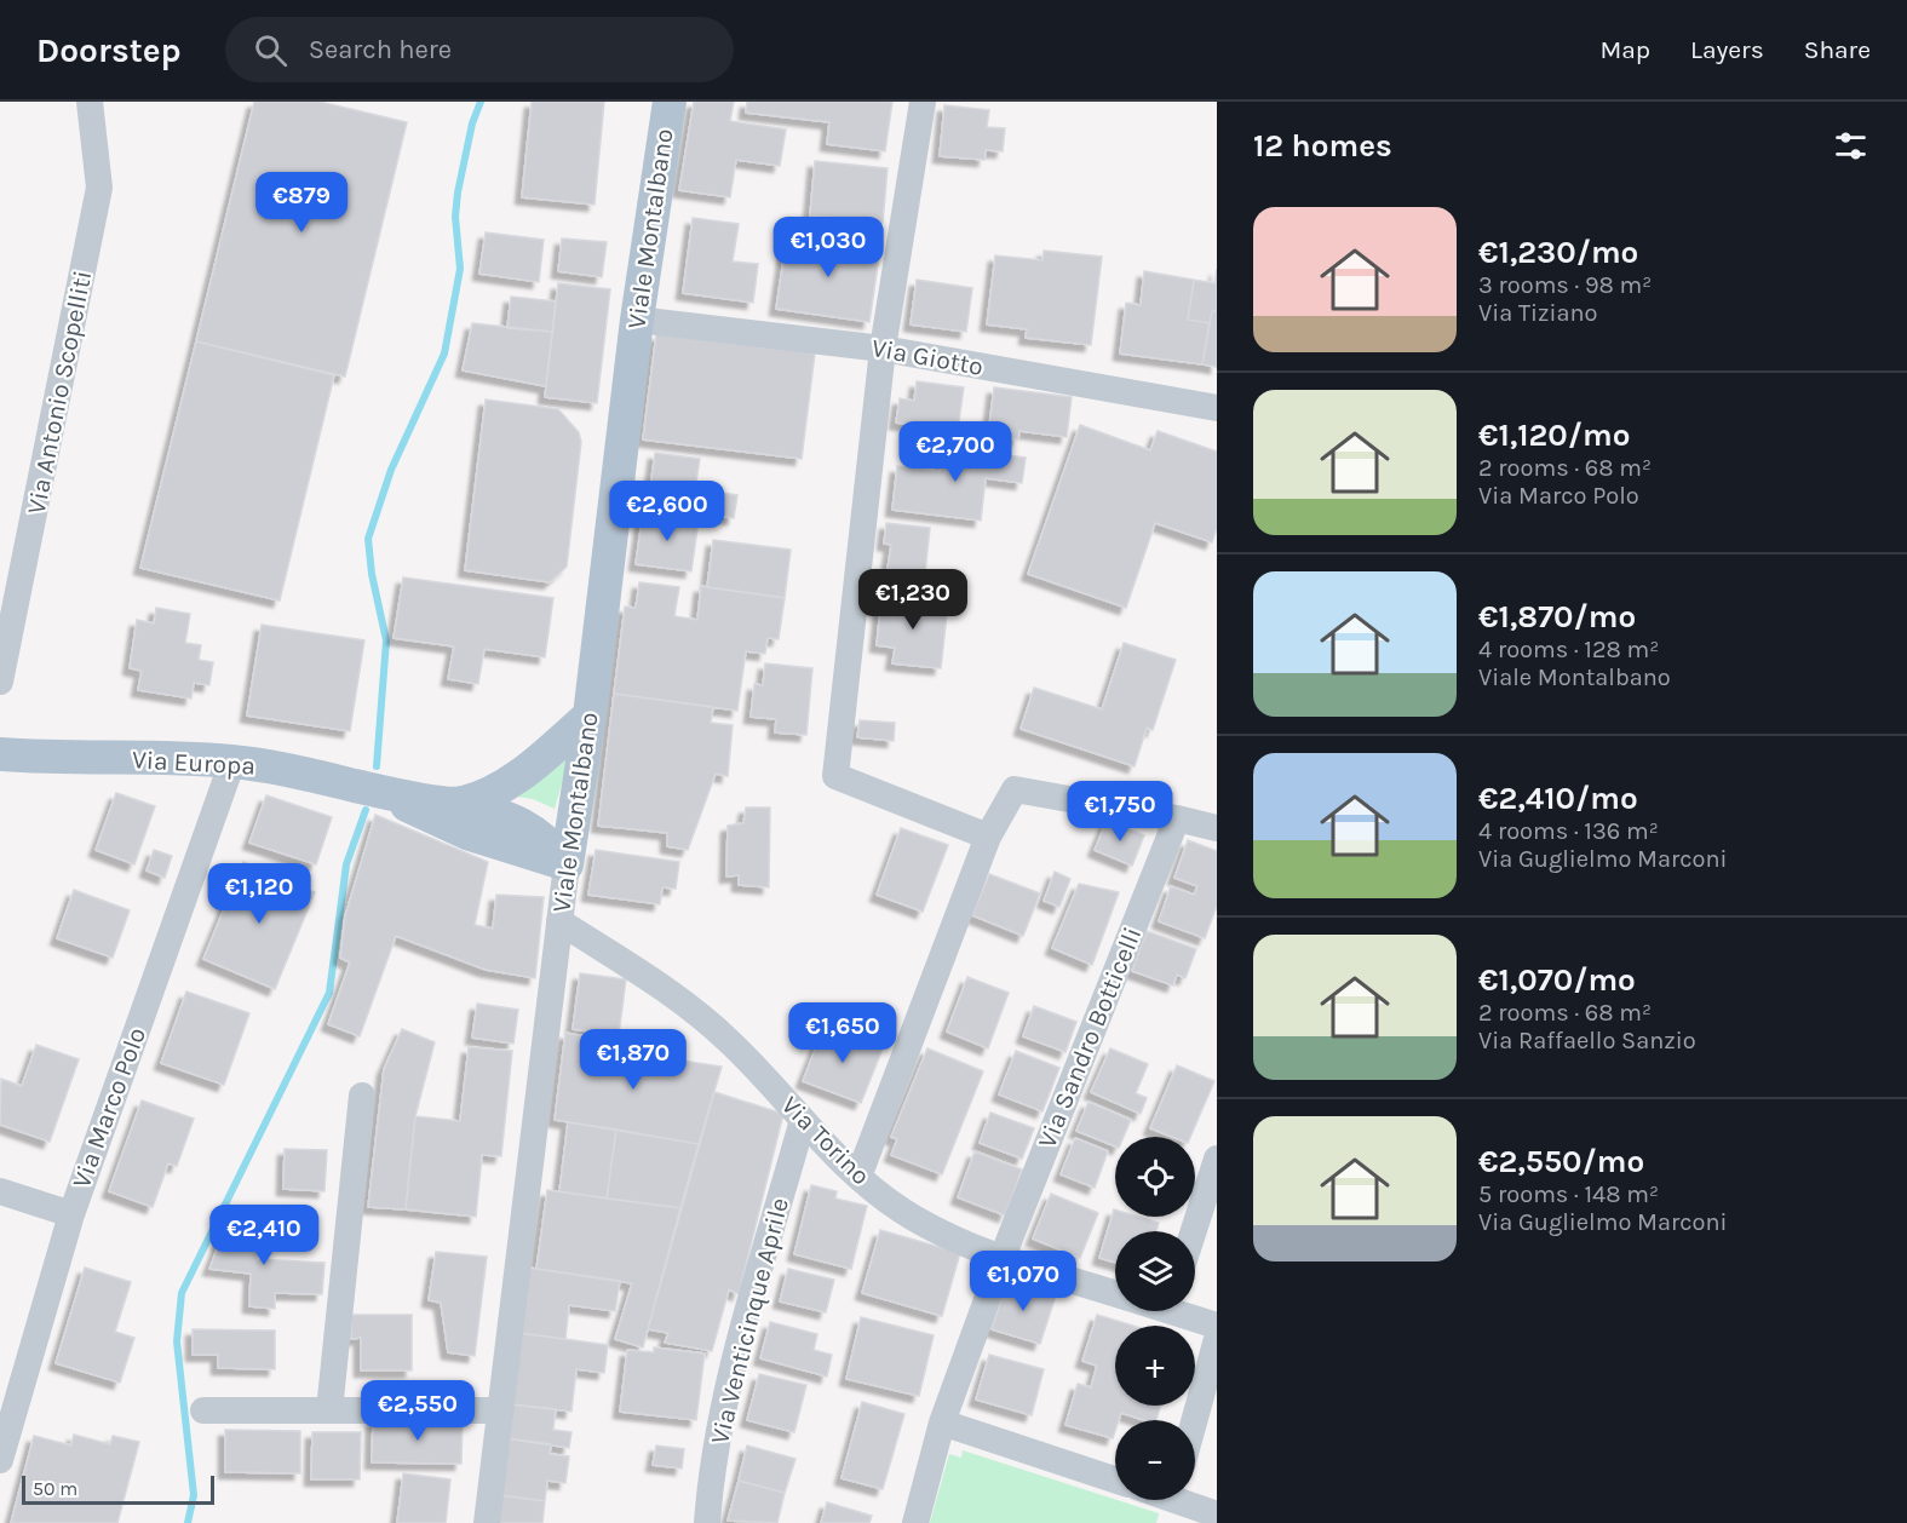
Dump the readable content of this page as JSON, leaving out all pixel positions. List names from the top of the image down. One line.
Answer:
{"streets":{"main road":["Viale Montalbano","Via Europa"],"street":["Via Giotto","Via Antonio Scopelliti","Via Sandro Botticelli","Via Marco Polo","Via Torino","Via Venticinque Aprile"]},"crossings":[["Viale Montalbano","Via Giotto"],["Viale Montalbano","Via Torino"],["Via Europa","Via Marco Polo"],["Via Sandro Botticelli","Via Torino"],["Via Torino","Via Venticinque Aprile"]],"scale_bar":"50 m","page":{"header":"Doorstep","search":"Search here","nav":["Map","Layers","Share"],"heading":"12 homes","price":["€879","€1,030","€2,700","€2,600","€1,230","€1,750","€1,120","€1,650","€1,870","€2,410","€1,070","€2,550"],"list":[{"name":"€1,230/mo","note":"3 rooms · 98 m² · Via Tiziano"},{"name":"€1,120/mo","note":"2 rooms · 68 m² · Via Marco Polo"},{"name":"€1,870/mo","note":"4 rooms · 128 m² · Viale Montalbano"},{"name":"€2,410/mo","note":"4 rooms · 136 m² · Via Guglielmo Marconi"},{"name":"€1,070/mo","note":"2 rooms · 68 m² · Via Raffaello Sanzio"},{"name":"€2,550/mo","note":"5 rooms · 148 m² · Via Guglielmo Marconi"}],"map_buttons":["+","−"],"scale":"50 m"}}
